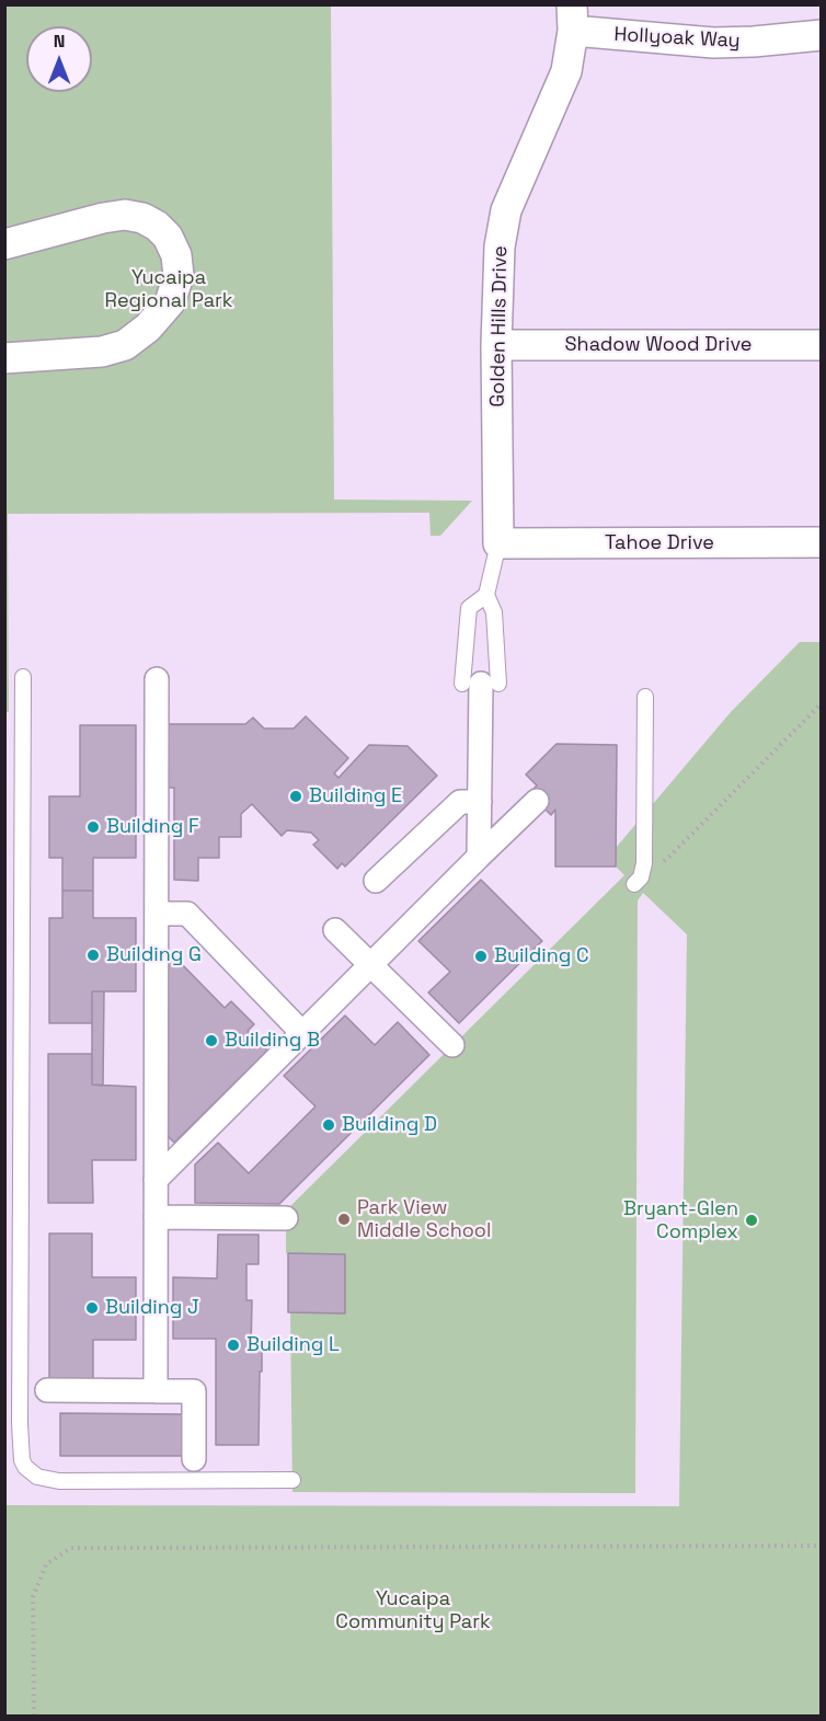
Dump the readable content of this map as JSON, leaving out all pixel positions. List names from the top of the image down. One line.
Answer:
{"streets":{"street":["Hollyoak Way","Golden Hills Drive","Shadow Wood Drive","Tahoe Drive"]},"crossings":[["Hollyoak Way","Golden Hills Drive"],["Golden Hills Drive","Shadow Wood Drive"],["Golden Hills Drive","Tahoe Drive"]],"parks":["Yucaipa Regional Park","Yucaipa Community Park"],"places":["Building E","Building F","Building G","Building C","Building B","Building D","Park View Middle School","Bryant-Glen Complex","Building J","Building L"],"north":"top"}
